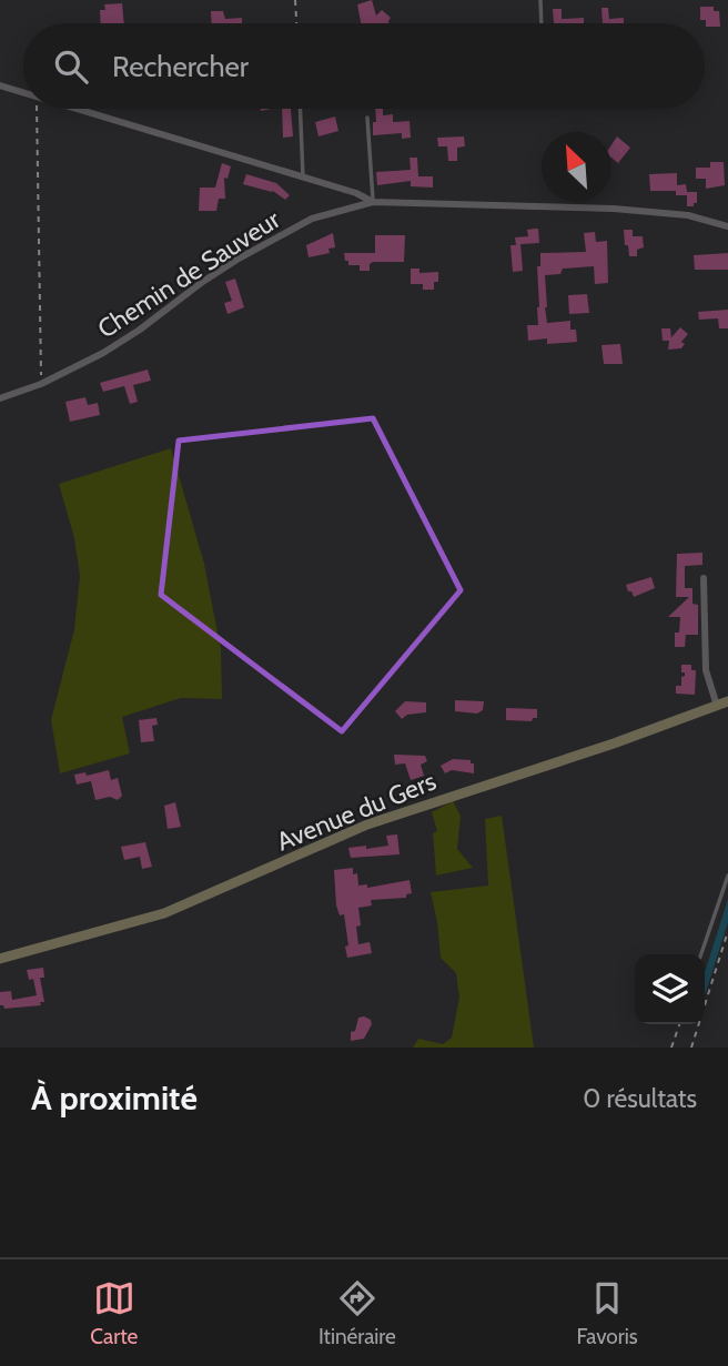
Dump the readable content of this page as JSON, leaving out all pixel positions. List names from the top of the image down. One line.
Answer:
{"streets":{"main road":["Avenue du Gers"],"street":["Chemin de Sauveur"]},"north":"top left","page":{"search":"Rechercher","heading":["À proximité","0 résultats"],"nav":["Carte","Itinéraire","Favoris"]}}
